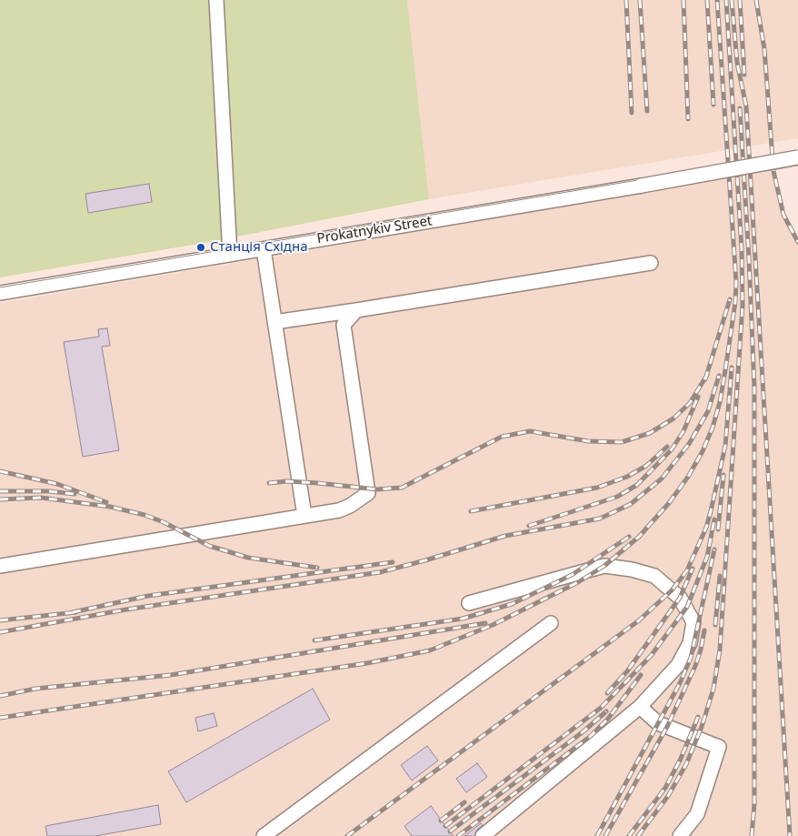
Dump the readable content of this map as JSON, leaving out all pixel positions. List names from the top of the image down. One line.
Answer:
{"streets":{"street":["Prokatnykiv Street"]},"places":["Станція Східна"]}
